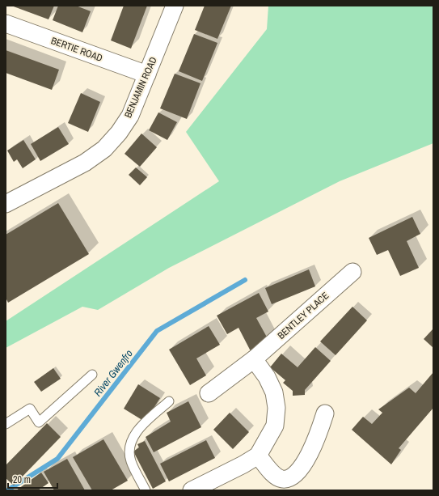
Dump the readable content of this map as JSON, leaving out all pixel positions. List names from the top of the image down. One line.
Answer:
{"streets":{"street":["BERTIE ROAD","BENJAMIN ROAD","BENTLEY PLACE"]},"crossings":[["BERTIE ROAD","BENJAMIN ROAD"]],"water":["River Gwenfro"],"scale_bar":"20 m"}
